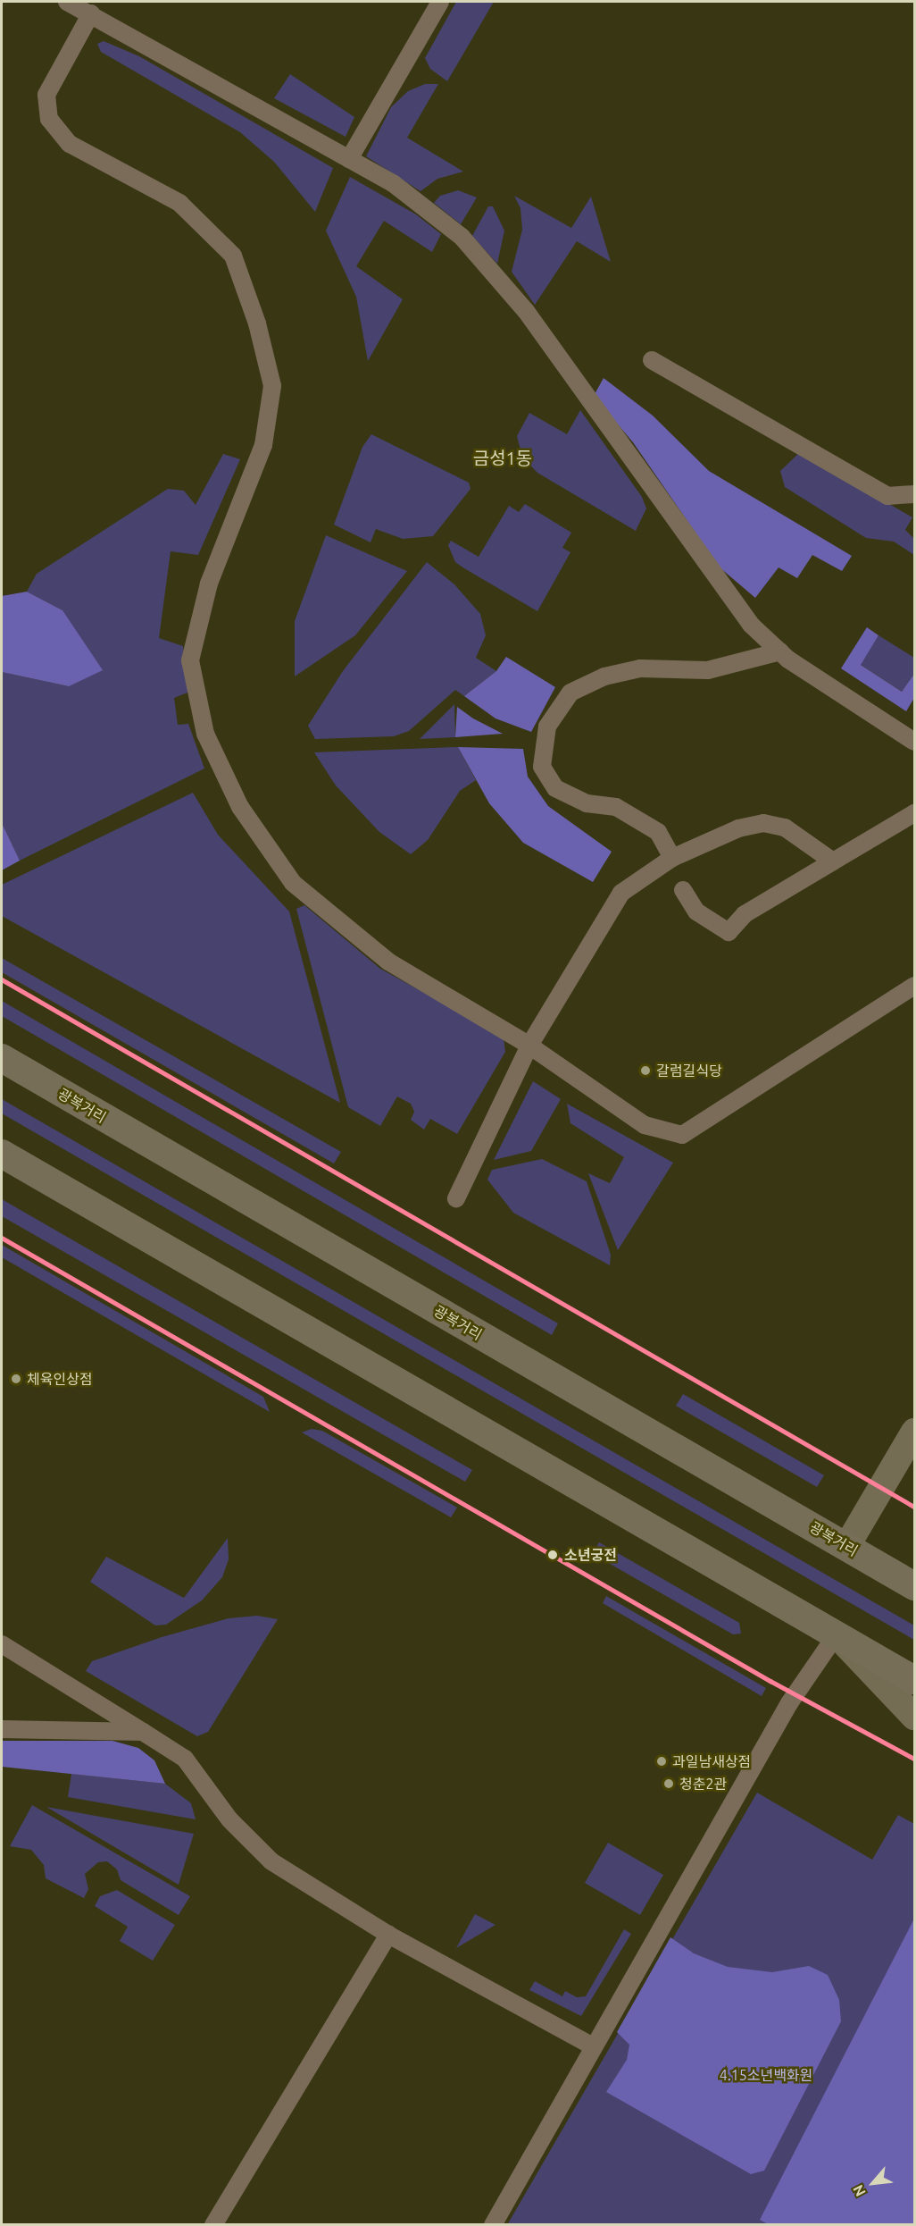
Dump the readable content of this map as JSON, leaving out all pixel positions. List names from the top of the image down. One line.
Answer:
{"streets":{"highway":["광복거리"]},"districts":["금성1동"],"parks":["4.15소년백화원"],"places":["갈럼길식당","체육인상점","소년궁전","과일남새상점","청춘2관"],"north":"bottom left"}
